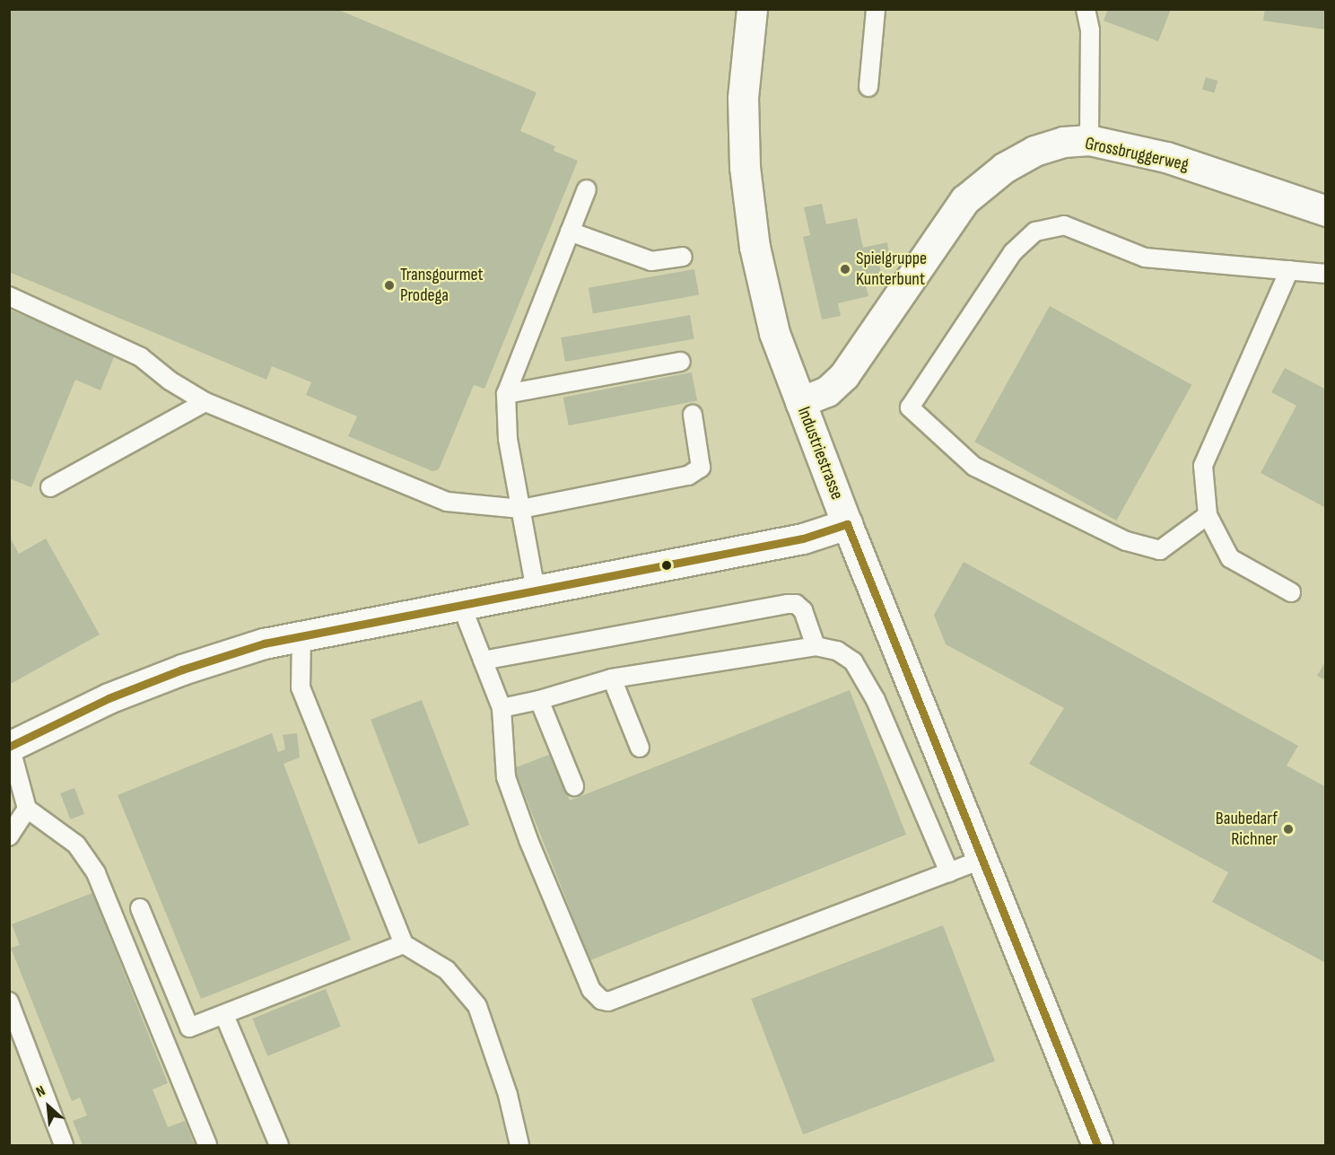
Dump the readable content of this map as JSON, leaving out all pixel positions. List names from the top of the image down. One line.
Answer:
{"streets":{"street":["Grossbruggerweg","Industriestrasse"]},"crossings":[["Grossbruggerweg","Industriestrasse"]],"places":["Spielgruppe Kunterbunt","Transgourmet Prodega","Baubedarf Richner"],"north":"top left"}
